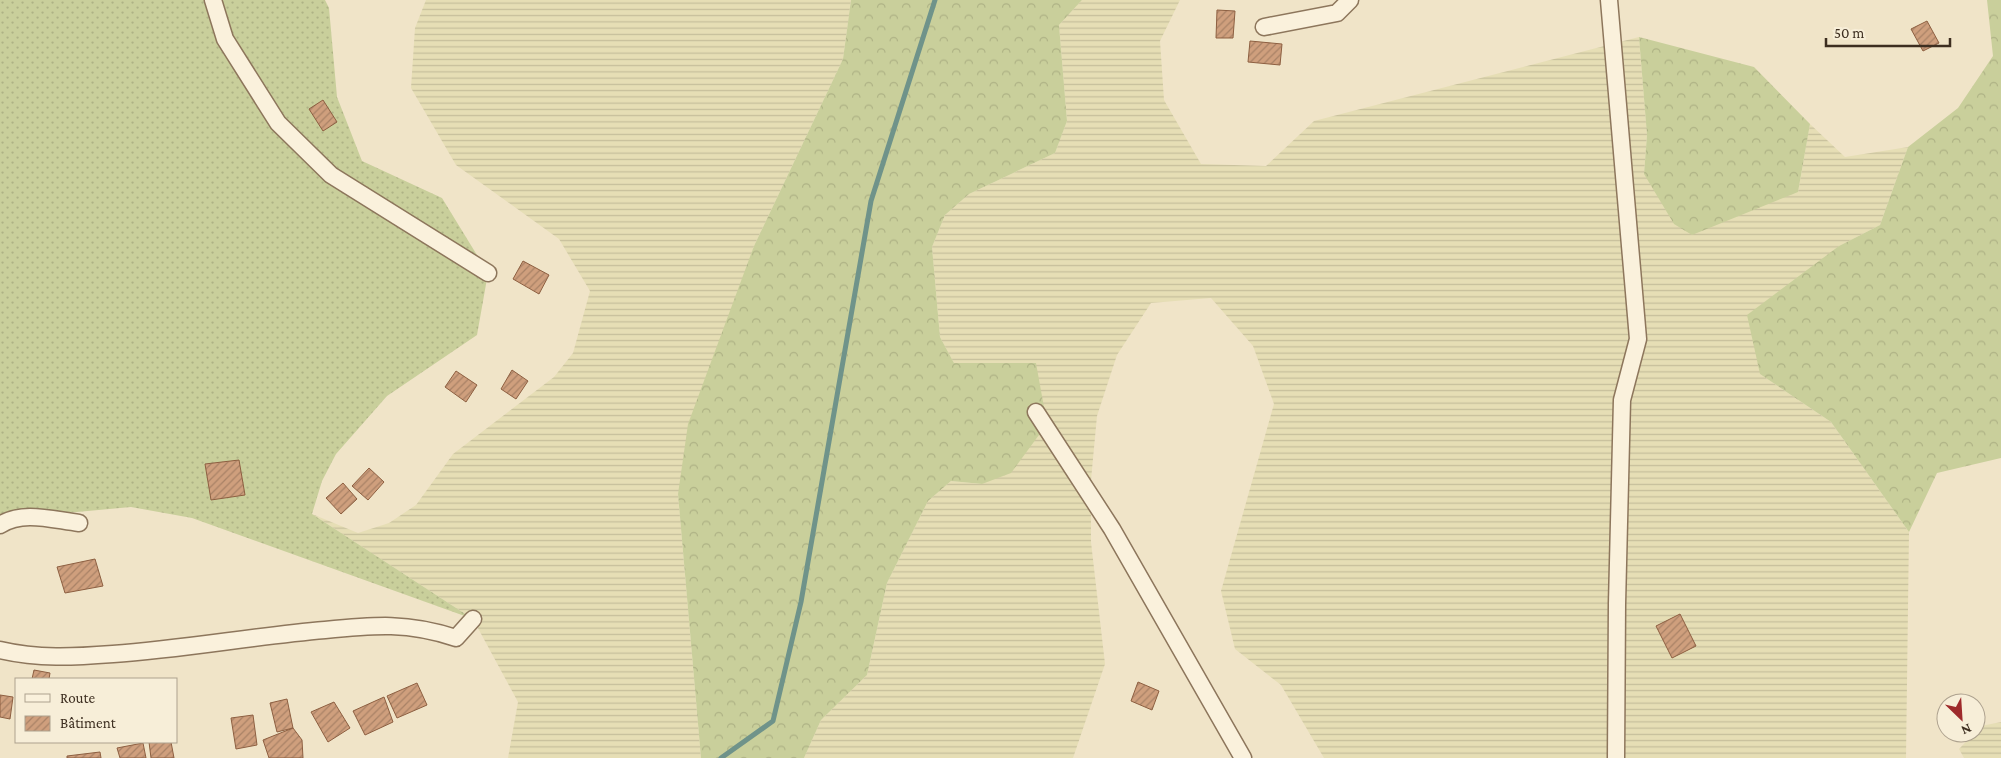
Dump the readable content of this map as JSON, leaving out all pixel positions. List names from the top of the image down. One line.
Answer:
{"legend":["Route","Bâtiment"],"scale_bar":"50 m","north":"bottom right"}
